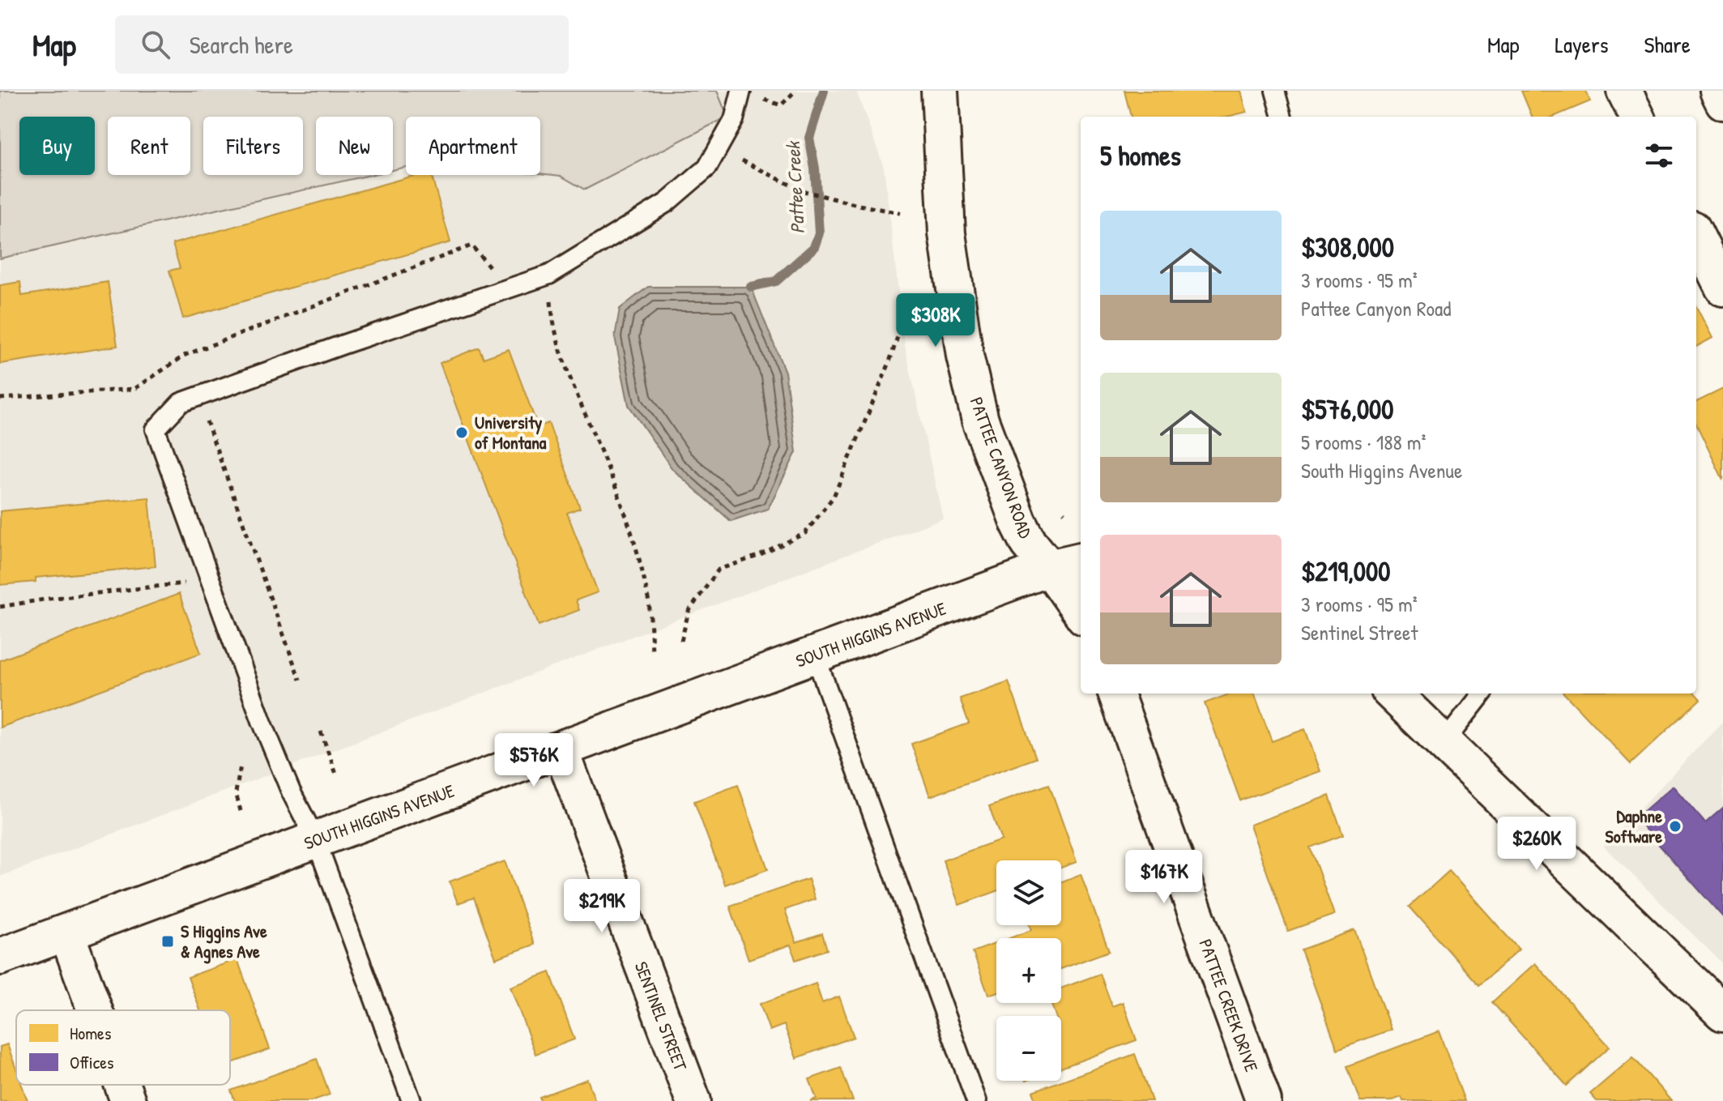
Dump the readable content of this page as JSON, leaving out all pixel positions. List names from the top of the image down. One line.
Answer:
{"streets":{"main road":["PATTEE CANYON ROAD","SOUTH HIGGINS AVENUE"],"street":["PATTEE CREEK DRIVE","SENTINEL STREET"]},"crossings":[["PATTEE CANYON ROAD","SOUTH HIGGINS AVENUE"],["SOUTH HIGGINS AVENUE","SENTINEL STREET"]],"water":["Pattee Creek"],"places":{"other":["University of Montana","Daphne Software"],"transit":["S Higgins Ave & Agnes Ave"]},"legend":["Homes","Offices"],"page":{"header":"Map","search":"Search here","nav":["Map","Layers","Share"],"chip":["Buy","Rent","Filters","New","Apartment"],"heading":"5 homes","list":[{"name":"$308,000","note":"3 rooms · 95 m² · Pattee Canyon Road"},{"name":"$576,000","note":"5 rooms · 188 m² · South Higgins Avenue"},{"name":"$219,000","note":"3 rooms · 95 m² · Sentinel Street"}],"price":["$308K","$576K","$260K","$167K","$219K"],"map_buttons":["+","−"]}}
